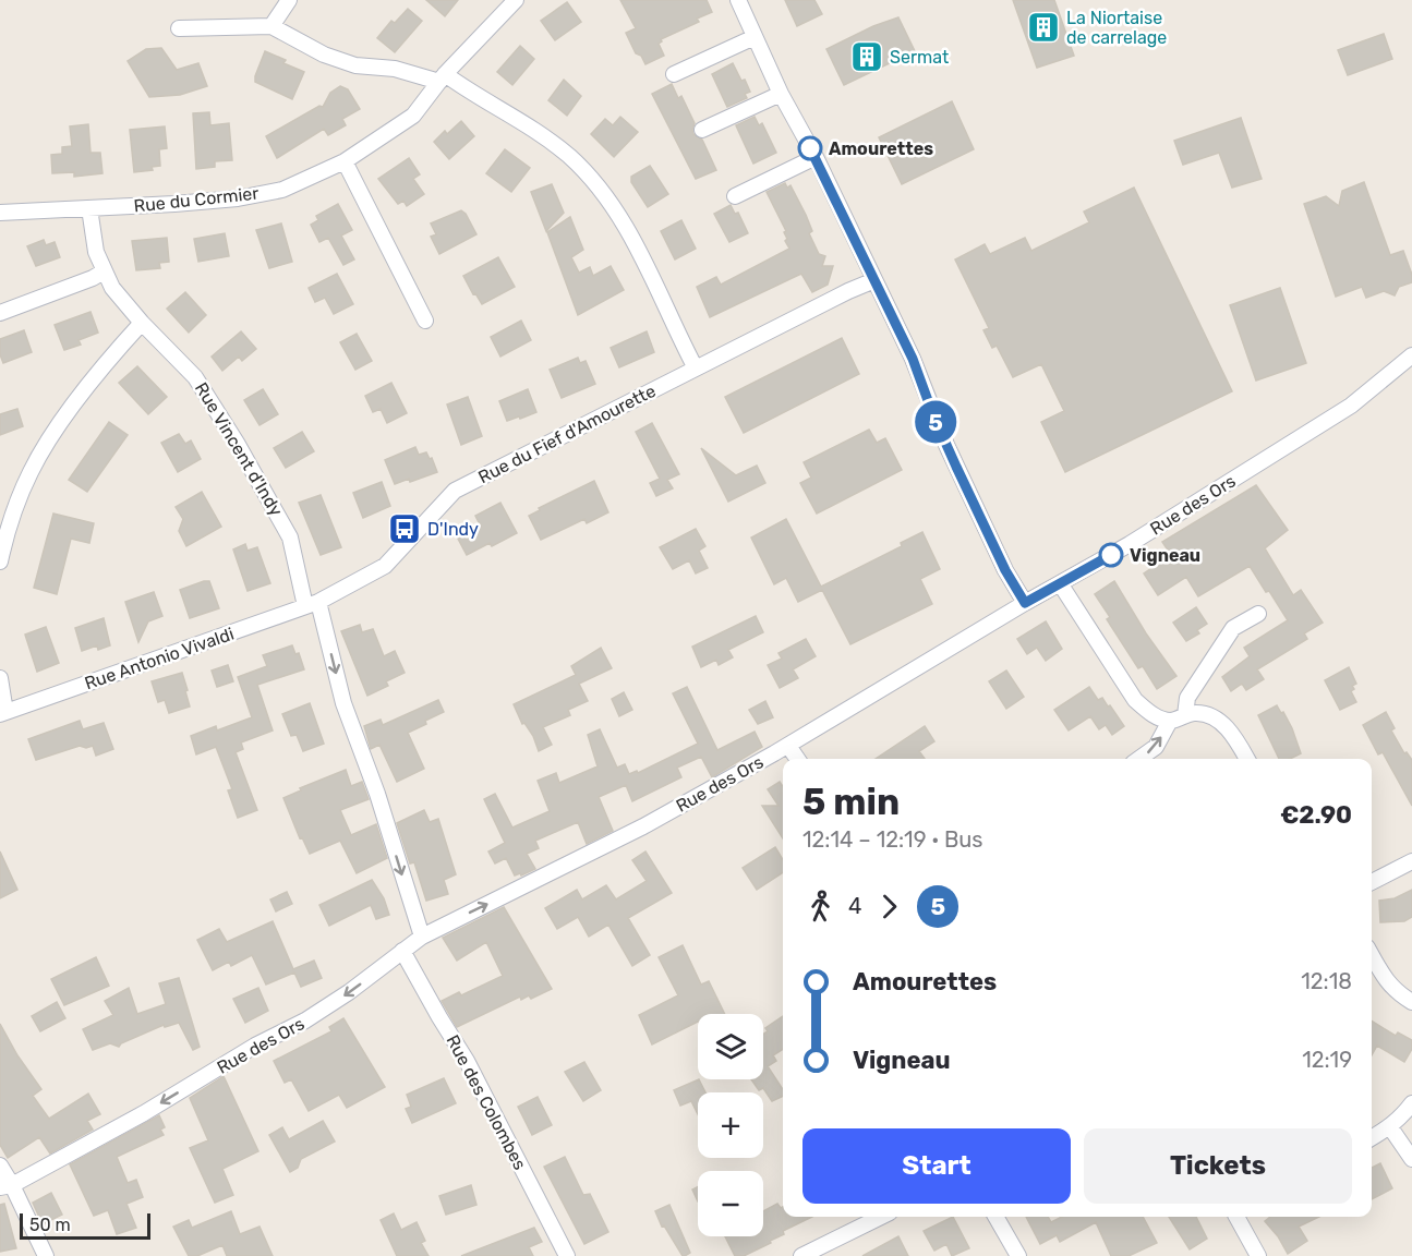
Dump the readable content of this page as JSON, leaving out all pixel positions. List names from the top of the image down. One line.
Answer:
{"streets":{"street":["Rue du Cormier","Rue du Fief d'Amourette","Rue Vincent d'Indy","Rue des Ors","Rue Antonio Vivaldi","Rue des Colombes"]},"crossings":[["Rue du Cormier","Rue Vincent d'Indy"],["Rue du Fief d'Amourette","Rue Vincent d'Indy"],["Rue du Fief d'Amourette","Rue Antonio Vivaldi"],["Rue Vincent d'Indy","Rue Antonio Vivaldi"],["Rue des Ors","Rue des Colombes"]],"places":{"building":["La Niortaise de carrelage","Sermat"],"other":["Amourettes","Vigneau"],"bus stop":["D'Indy"]},"lines":["bus line 5"],"scale_bar":"50 m","page":{"on_map":"5","heading":["5 min","12:14 – 12:19 · Bus","€2.90"],"legs":["4","5"],"list":[{"name":"Amourettes","value":"12:18"},{"name":"Vigneau","value":"12:19"}],"map_buttons":["+","−"],"buttons":["Start","Tickets"],"scale":"50 m"}}
